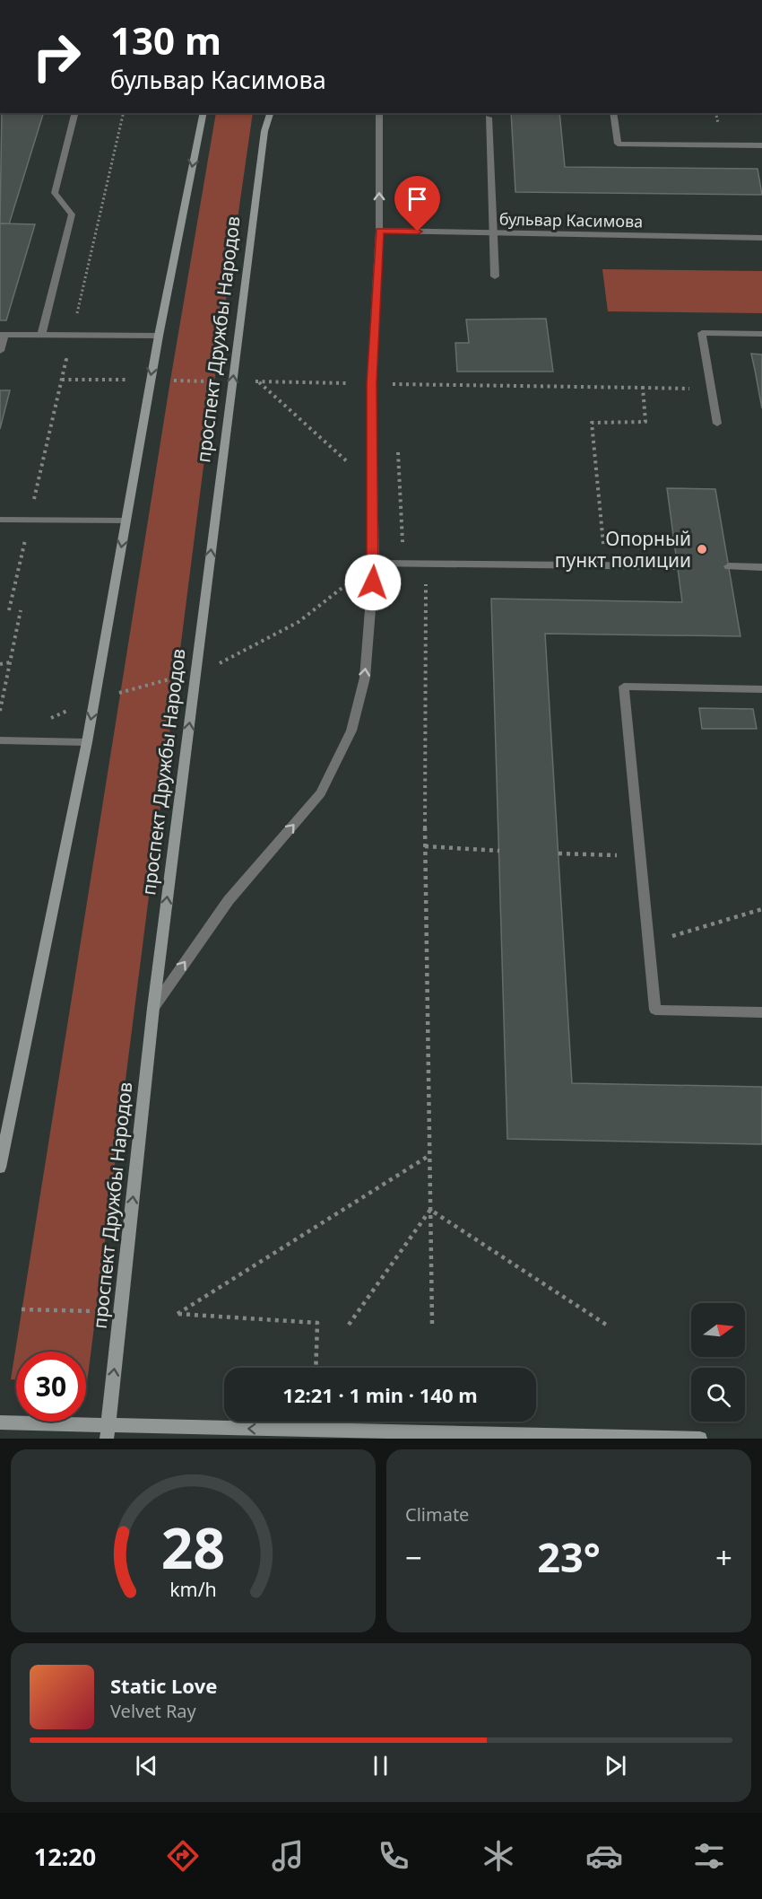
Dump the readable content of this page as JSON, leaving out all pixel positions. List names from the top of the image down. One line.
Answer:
{"streets":{"street":["бульвар Касимова","проспект Дружбы Народов"]},"places":["Опорный пункт полиции"],"north":"right","page":{"turn":["130 m","бульвар Касимова"],"limit":"30","trip":"12:21 · 1 min · 140 m","tile":"Climate","heat":["−","23°","+"],"song":["Static Love","Velvet Ray"],"tabs":"12:20","gauge":["28","km/h"]}}
